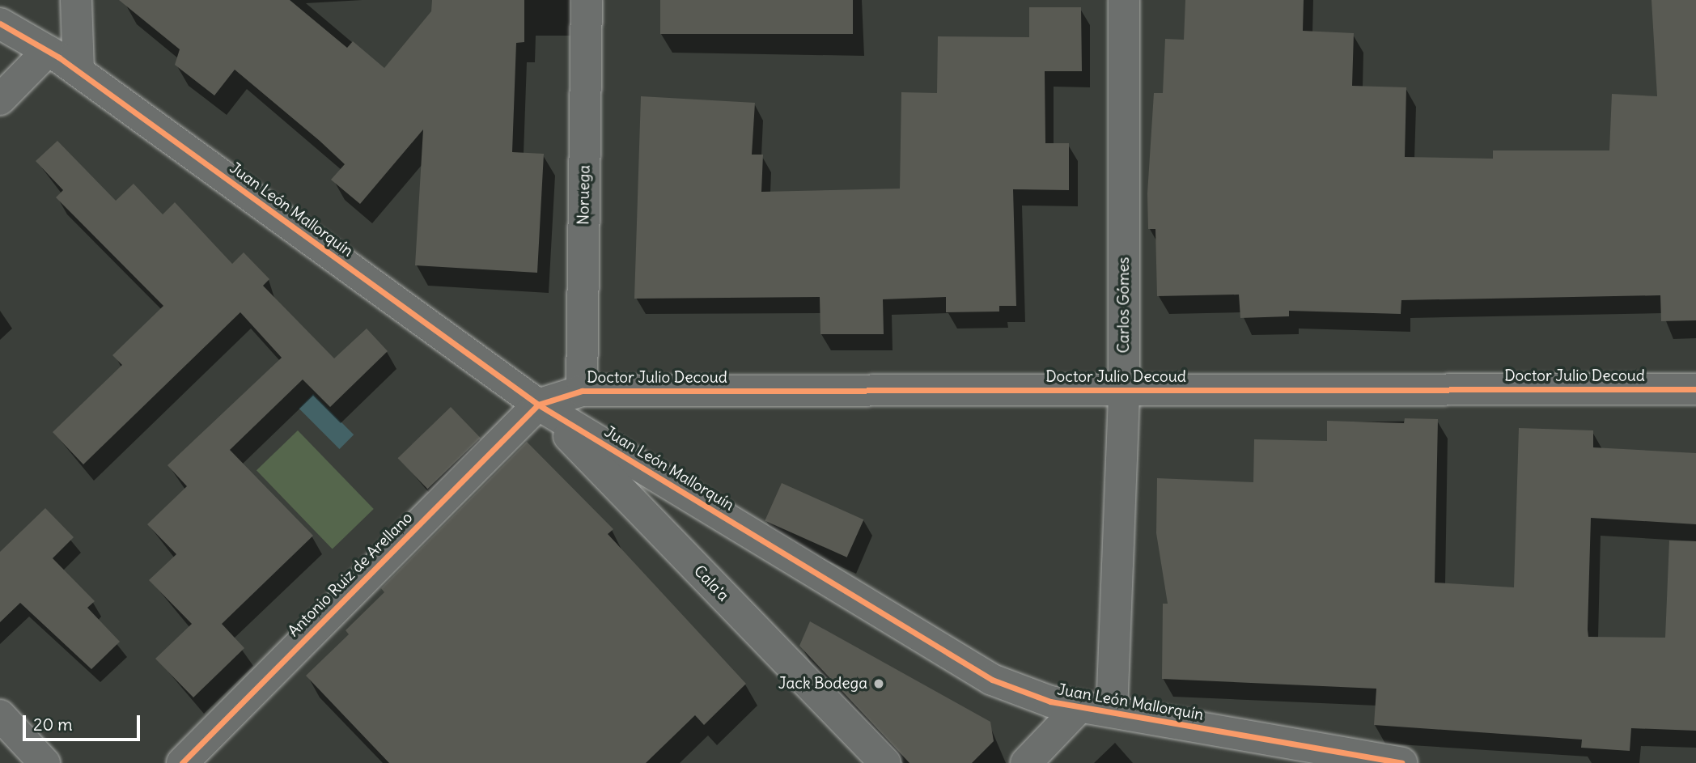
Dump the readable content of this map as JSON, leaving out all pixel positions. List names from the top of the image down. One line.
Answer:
{"streets":{"street":["Noruega","Juan León Mallorquín","Carlos Gómes","Doctor Julio Decoud","Antonio Ruiz de Arellano","Cala'a"]},"crossings":[["Noruega","Doctor Julio Decoud"],["Juan León Mallorquín","Carlos Gómes"],["Juan León Mallorquín","Doctor Julio Decoud"],["Juan León Mallorquín","Antonio Ruiz de Arellano"],["Juan León Mallorquín","Cala'a"],["Carlos Gómes","Doctor Julio Decoud"],["Doctor Julio Decoud","Antonio Ruiz de Arellano"],["Doctor Julio Decoud","Cala'a"],["Antonio Ruiz de Arellano","Cala'a"]],"places":["Jack Bodega"],"scale_bar":"20 m"}
